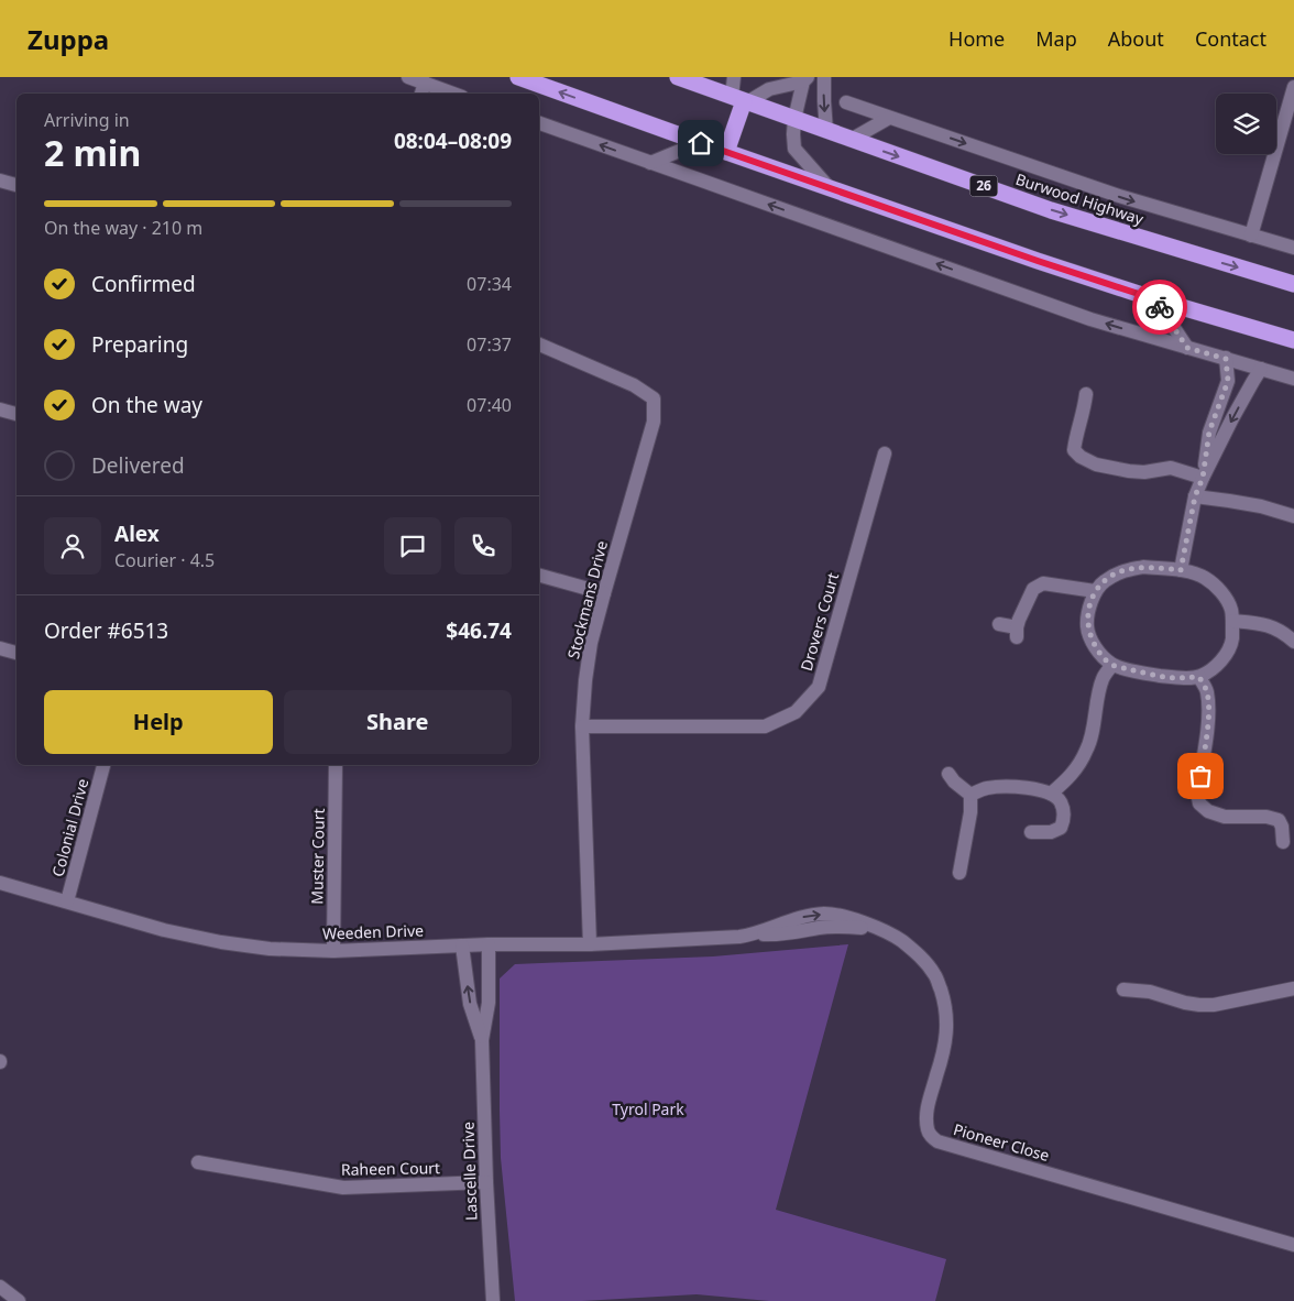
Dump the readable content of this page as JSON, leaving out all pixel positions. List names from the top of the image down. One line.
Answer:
{"streets":{"highway":["26","Burwood Highway"],"street":["Stockmans Drive","Drovers Court","Colonial Drive","Muster Court","Weeden Drive","Pioneer Close","Raheen Court","Lascelle Drive"]},"crossings":[["Stockmans Drive","Drovers Court"],["Stockmans Drive","Weeden Drive"],["Colonial Drive","Weeden Drive"],["Muster Court","Weeden Drive"],["Weeden Drive","Pioneer Close"],["Weeden Drive","Lascelle Drive"],["Raheen Court","Lascelle Drive"]],"parks":["Tyrol Park"],"page":{"header":"Zuppa","nav":["Home","Map","About","Contact"],"heading":["2 min","Arriving in","08:04–08:09"],"panel":["Alex","Courier · 4.5","Order #6513","$46.74"],"bar":"On the way · 210 m","list":[["Confirmed","07:34"],["Preparing","07:37"],["On the way","07:40"],"Delivered"],"buttons":["Help","Share"]}}
